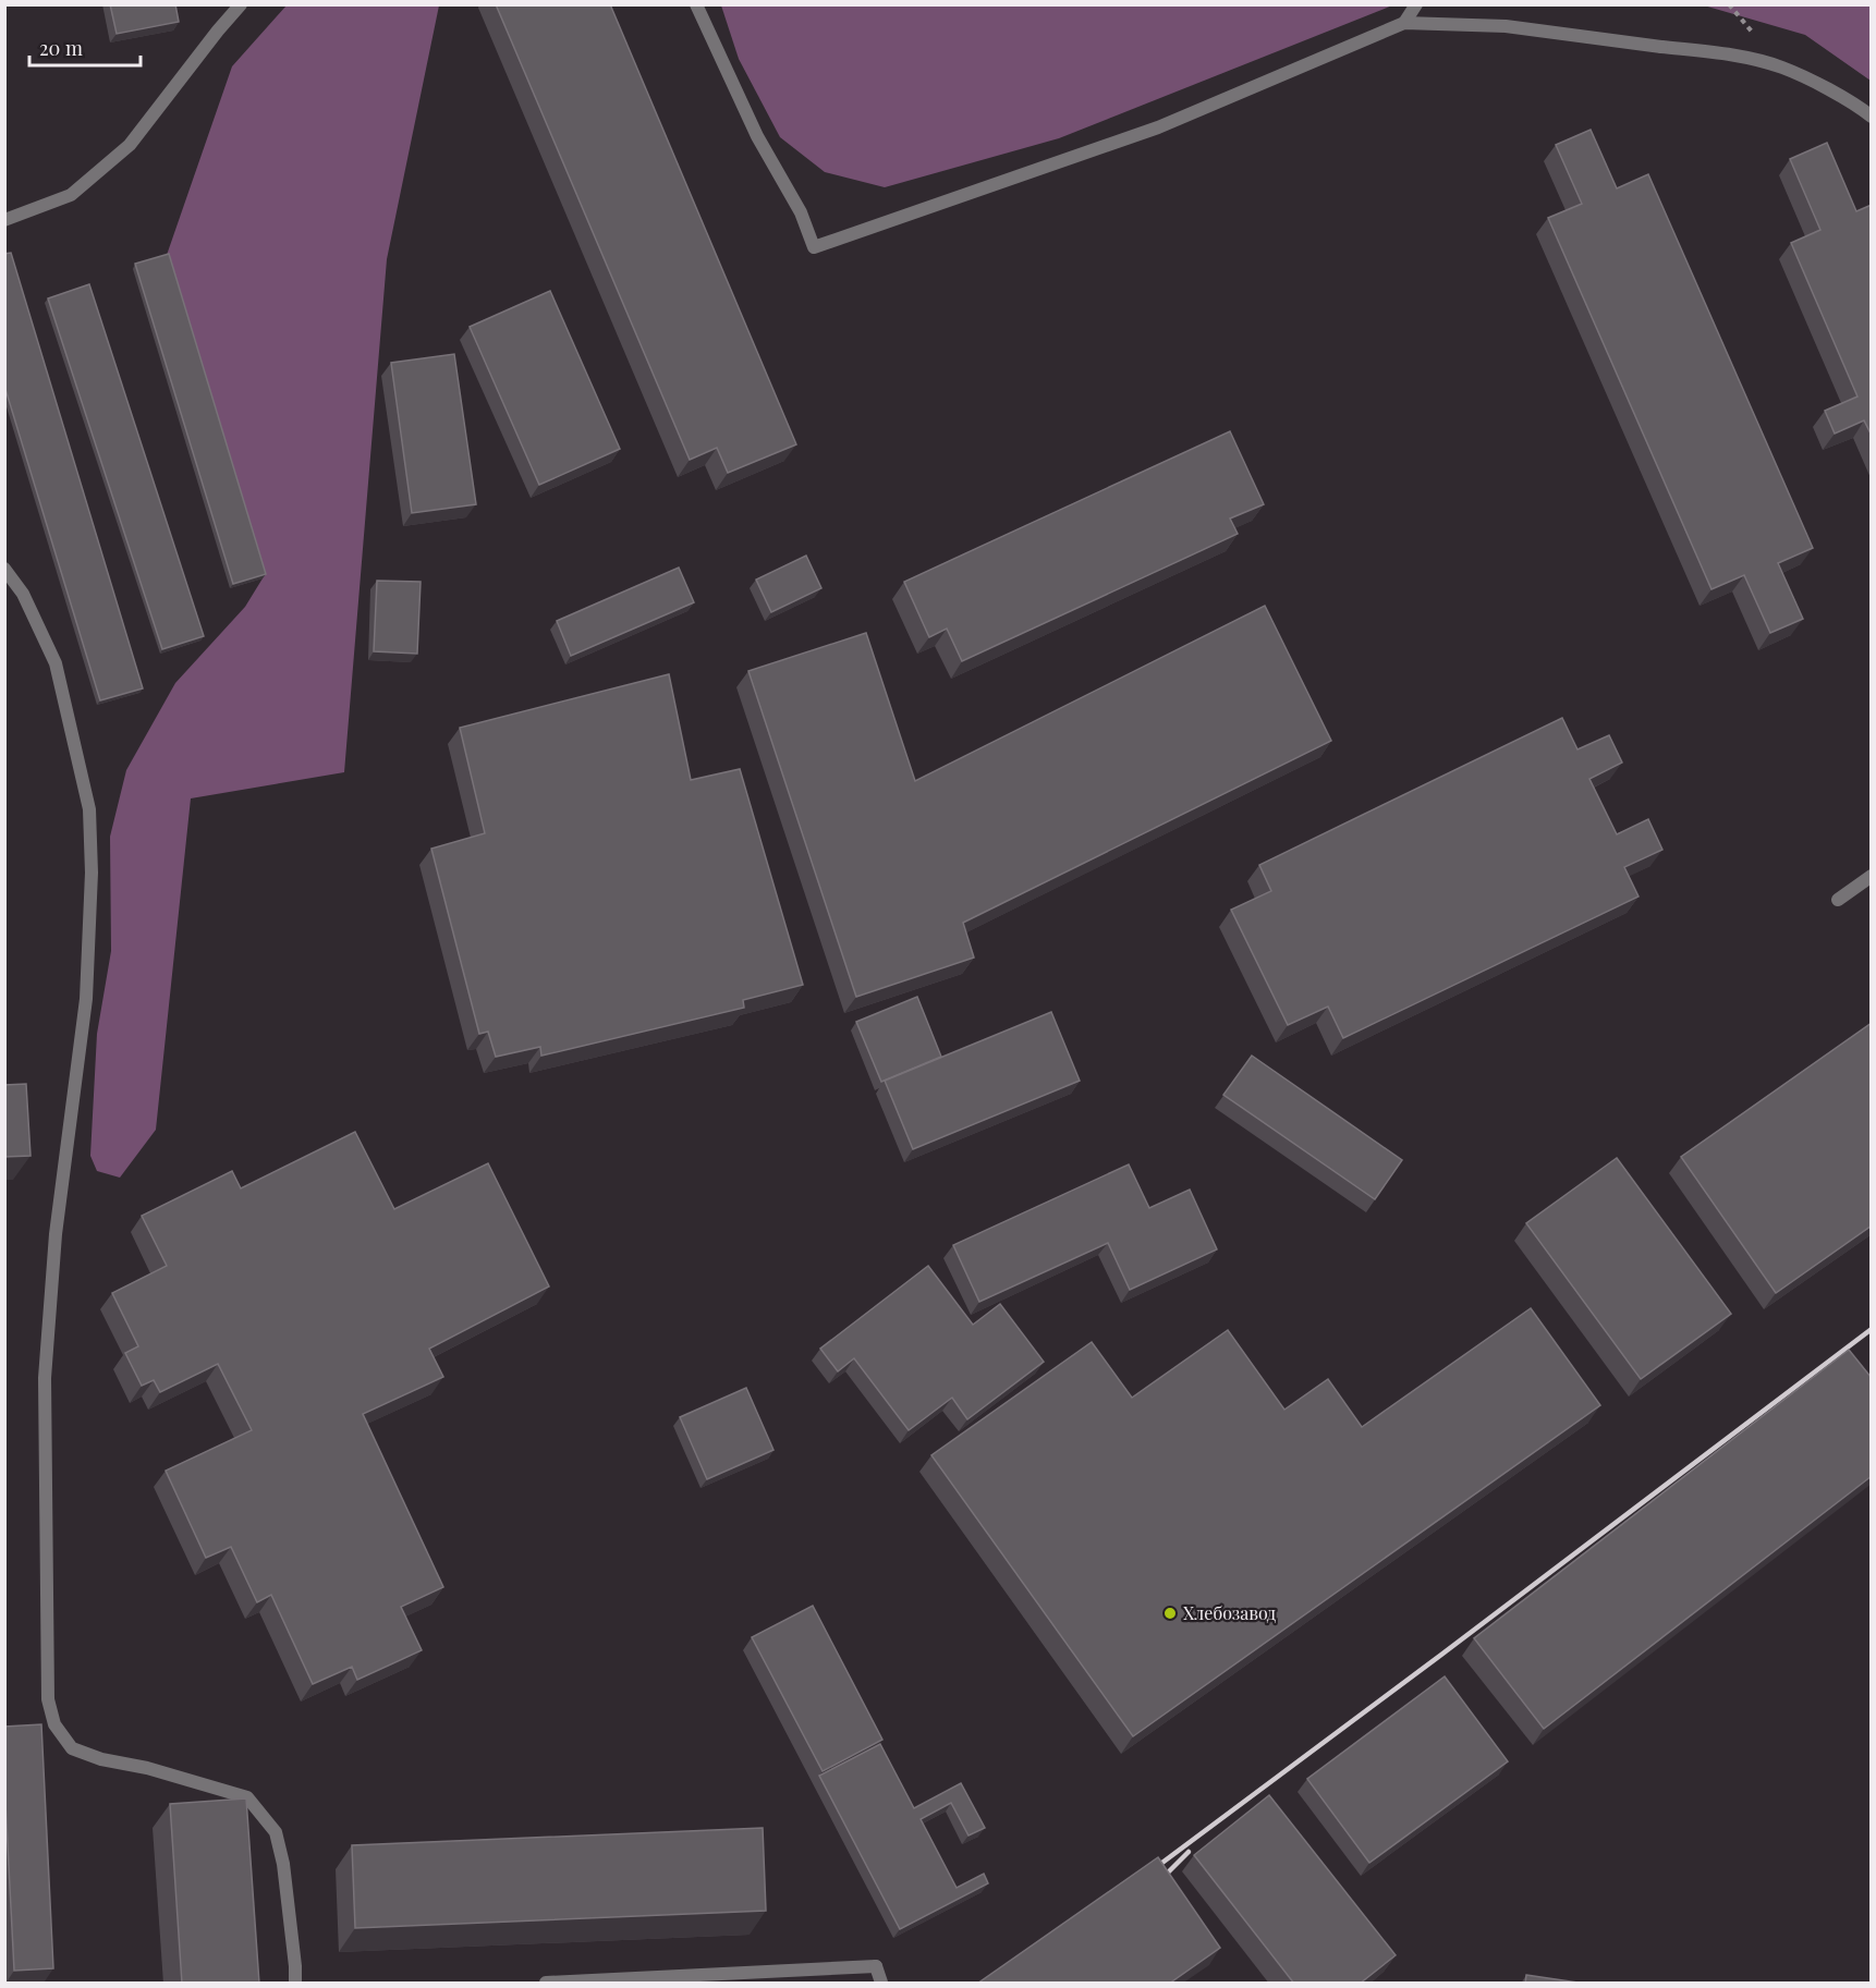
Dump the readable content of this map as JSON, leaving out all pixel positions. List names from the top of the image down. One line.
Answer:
{"places":["Хлебозавод"],"scale_bar":"20 m"}
